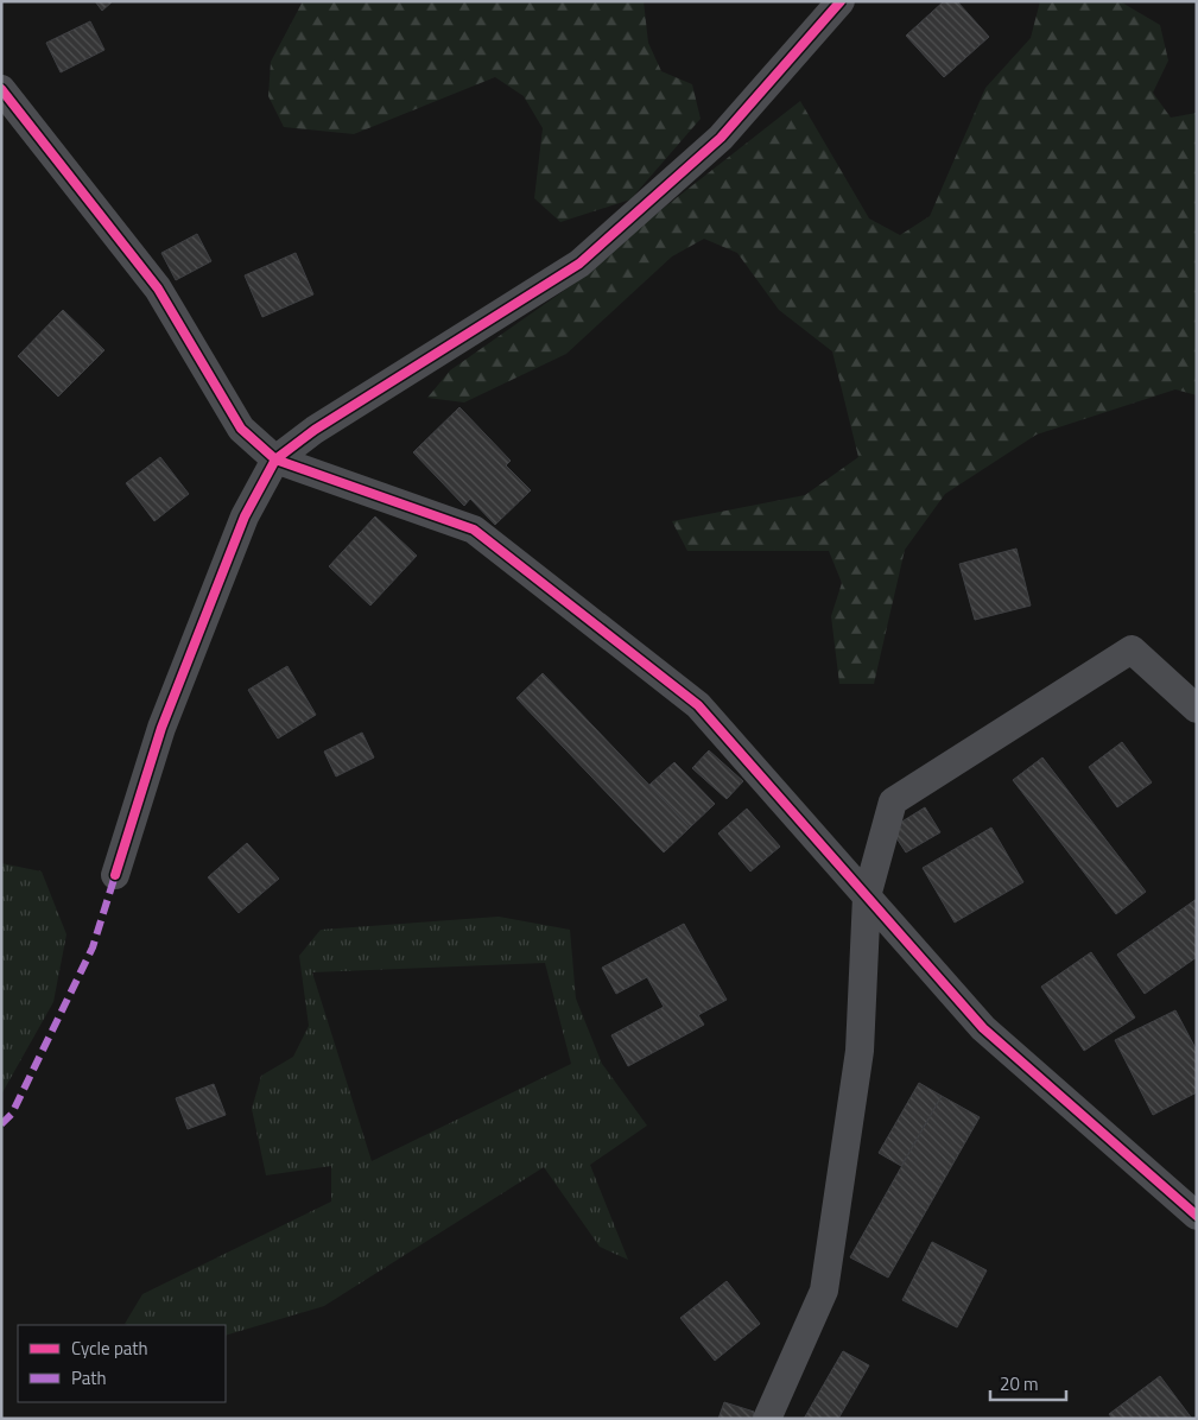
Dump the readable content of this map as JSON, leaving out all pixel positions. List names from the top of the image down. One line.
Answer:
{"legend":["Cycle path","Path"],"scale_bar":"20 m"}
